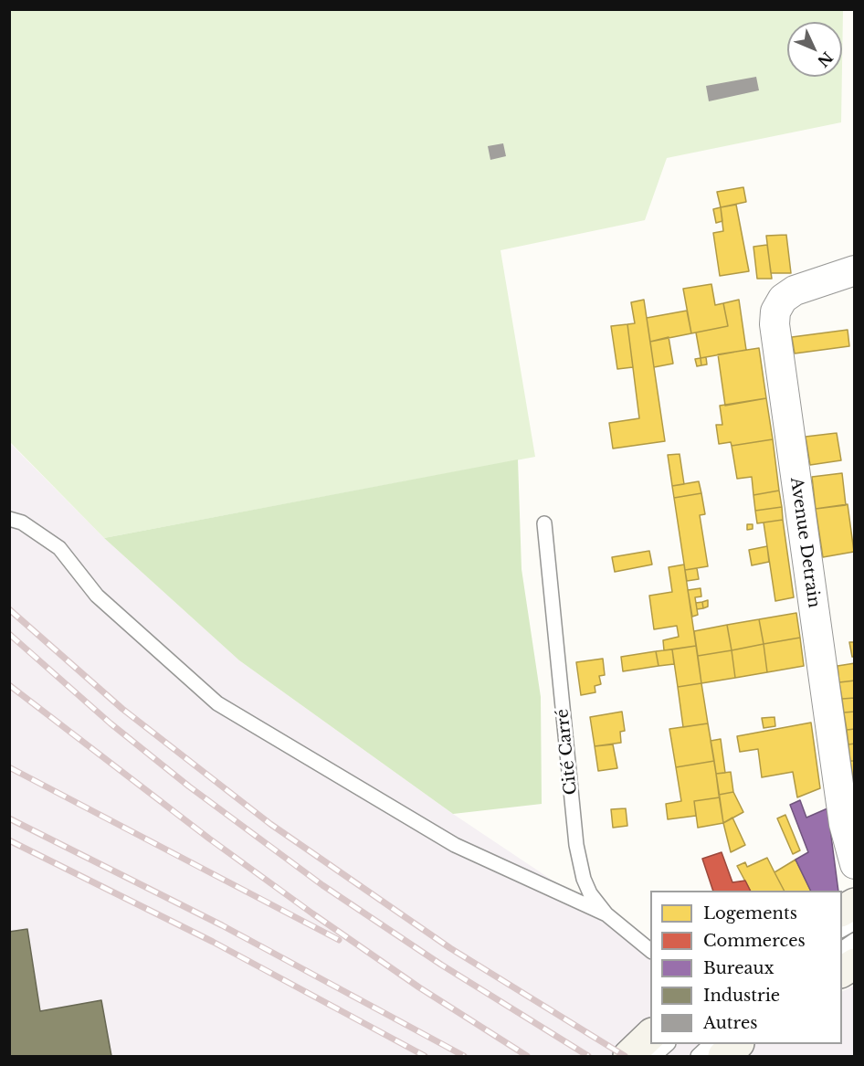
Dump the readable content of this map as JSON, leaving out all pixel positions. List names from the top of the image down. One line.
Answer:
{"streets":{"street":["Avenue Detrain"],"lane":["Cité Carré"]},"legend":["Logements","Commerces","Bureaux","Industrie","Autres"],"north":"bottom right"}
